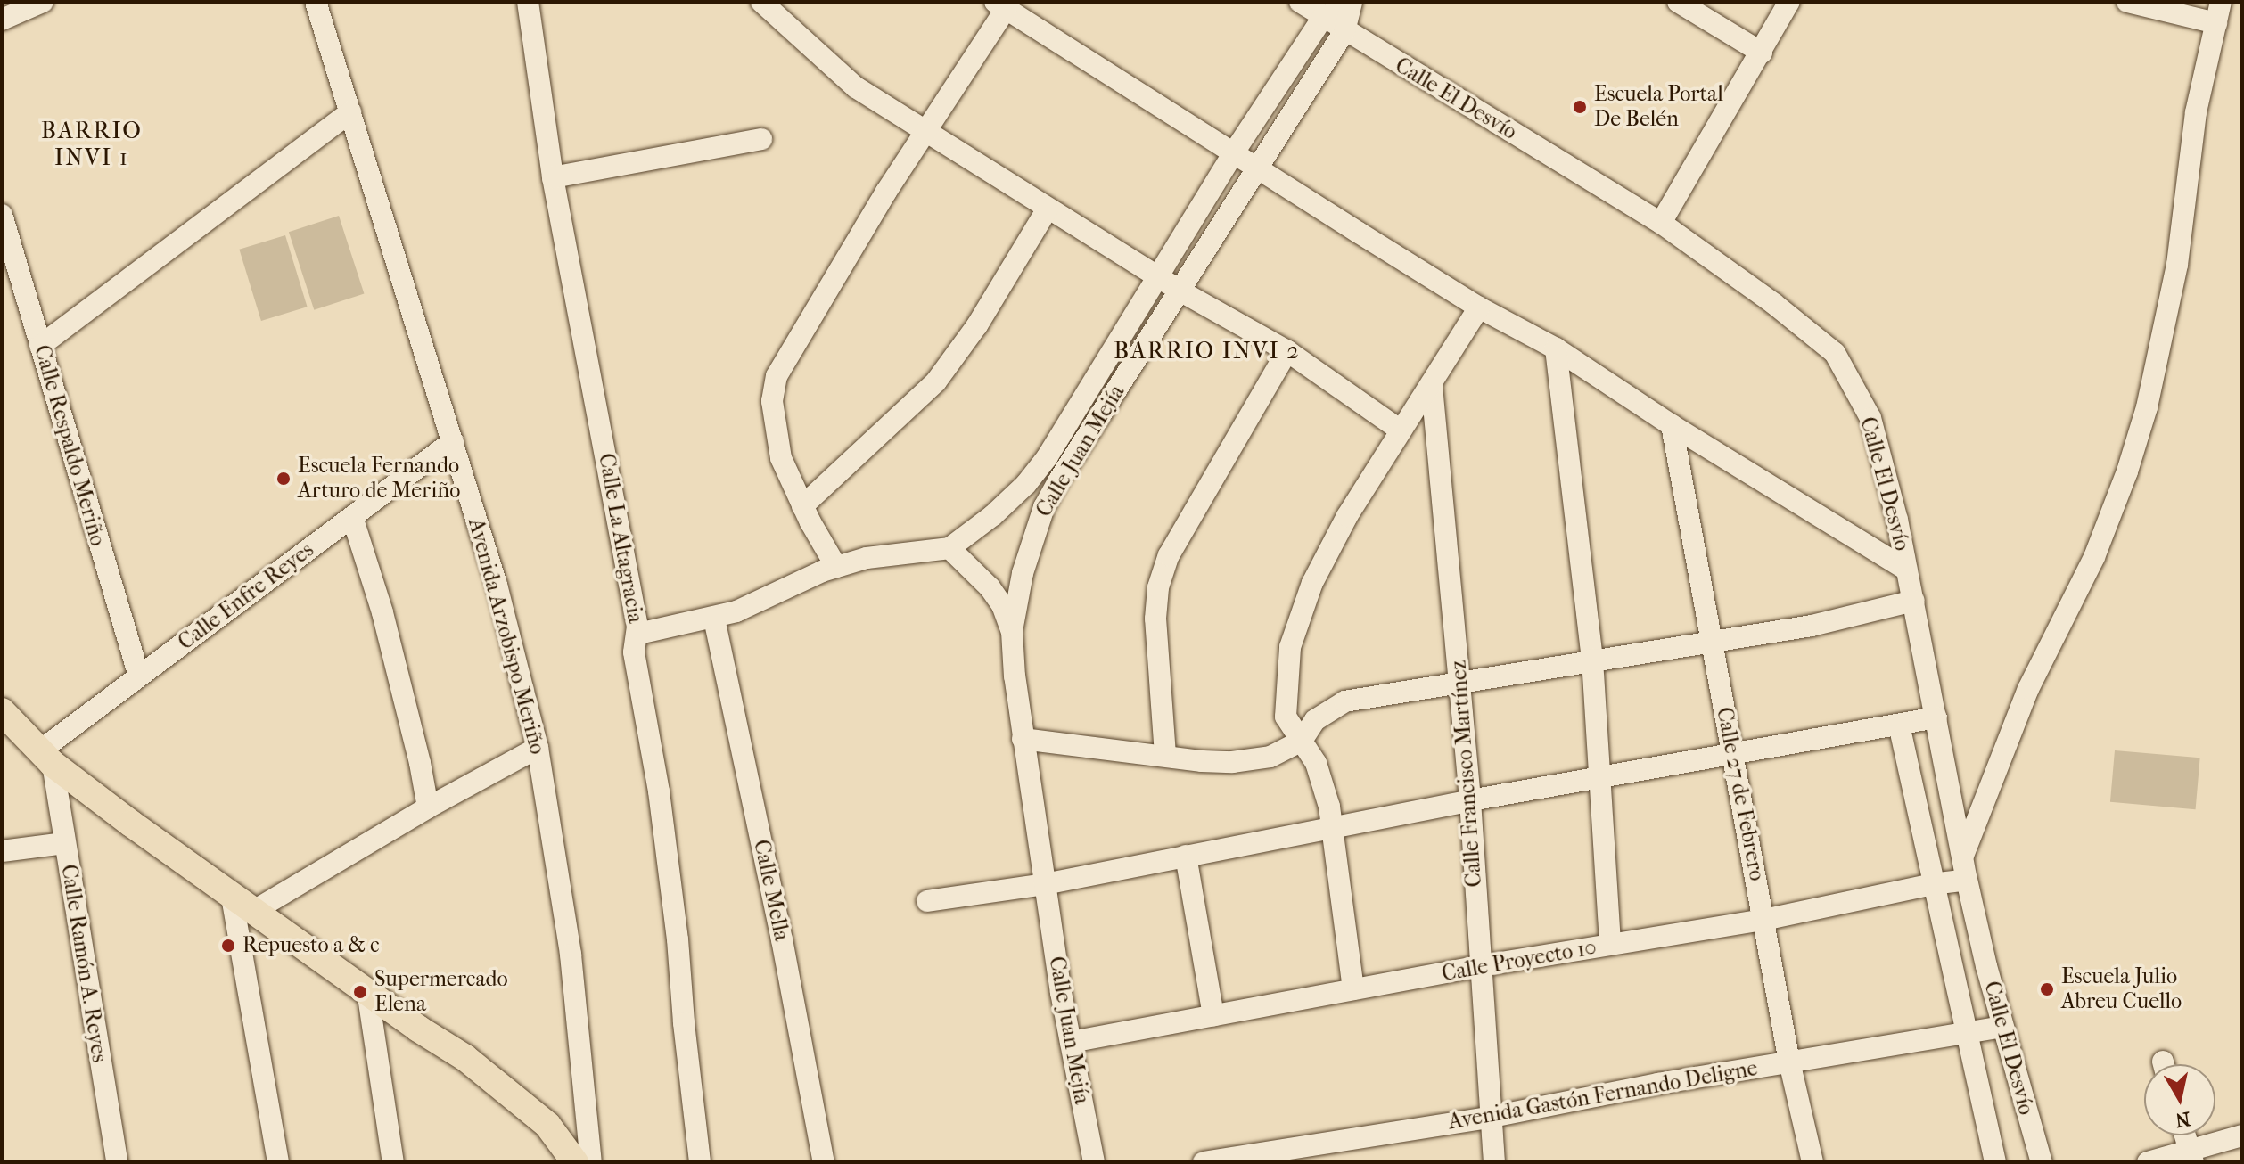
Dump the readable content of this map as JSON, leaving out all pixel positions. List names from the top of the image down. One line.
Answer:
{"streets":{"street":["Calle El Desvío","Calle Respaldo Meriño","Calle Juan Mejía","Calle La Altagracia","Calle Enfre Reyes","Avenida Arzobispo Meriño","Calle Francisco Martínez","Calle 27 de Febrero","Calle Mella","Calle Proyecto 10","Calle Ramón A. Reyes","Avenida Gastón Fernando Deligne"]},"crossings":[["Calle El Desvío","Calle Juan Mejía"],["Calle El Desvío","Calle Proyecto 10"],["Calle El Desvío","Avenida Gastón Fernando Deligne"],["Calle Respaldo Meriño","Calle Enfre Reyes"],["Calle Juan Mejía","Calle Proyecto 10"],["Calle Enfre Reyes","Avenida Arzobispo Meriño"],["Calle Enfre Reyes","Calle Ramón A. Reyes"],["Calle Francisco Martínez","Calle Proyecto 10"],["Calle Francisco Martínez","Avenida Gastón Fernando Deligne"],["Calle 27 de Febrero","Calle Proyecto 10"],["Calle 27 de Febrero","Avenida Gastón Fernando Deligne"]],"districts":["BARRIO INVI 1","BARRIO INVI 2"],"places":["Escuela Portal De Belén","Escuela Fernando Arturo de Meriño","Repuesto a & c","Escuela Julio Abreu Cuello","Supermercado Elena"],"north":"bottom"}
